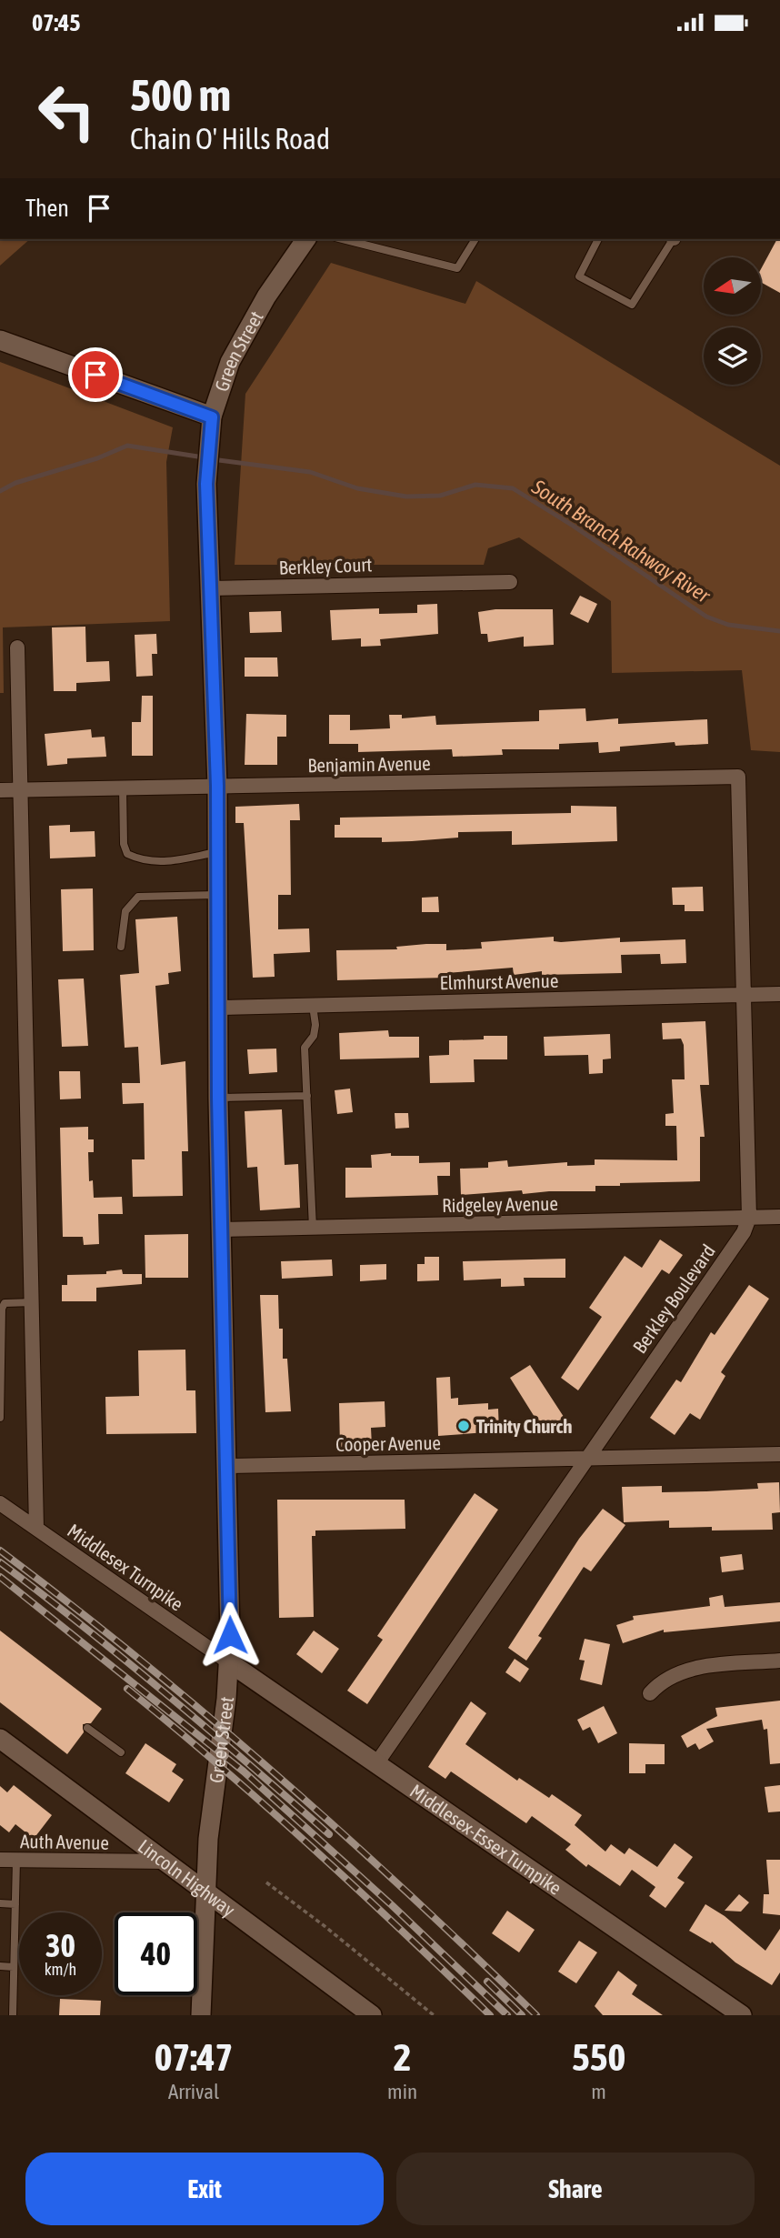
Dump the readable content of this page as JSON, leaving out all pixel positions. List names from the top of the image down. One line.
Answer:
{"streets":{"street":["Green Street","Berkley Court","Benjamin Avenue","Elmhurst Avenue","Ridgeley Avenue","Berkley Boulevard","Cooper Avenue","Middlesex Turnpike","Middlesex-Essex Turnpike","Auth Avenue","Lincoln Highway"]},"crossings":[["Green Street","Berkley Court"],["Green Street","Benjamin Avenue"],["Green Street","Elmhurst Avenue"],["Green Street","Ridgeley Avenue"],["Green Street","Cooper Avenue"],["Green Street","Middlesex Turnpike"],["Green Street","Middlesex-Essex Turnpike"],["Green Street","Lincoln Highway"],["Benjamin Avenue","Berkley Boulevard"],["Elmhurst Avenue","Berkley Boulevard"],["Ridgeley Avenue","Berkley Boulevard"],["Berkley Boulevard","Cooper Avenue"],["Berkley Boulevard","Middlesex-Essex Turnpike"],["Middlesex Turnpike","Middlesex-Essex Turnpike"],["Auth Avenue","Lincoln Highway"]],"water":["South Branch Rahway River"],"places":["Trinity Church"],"north":"left","page":{"status":"07:45","turn":["500 m","Chain O' Hills Road"],"then":"Then","speed":"30 km/h","limit":"40","eta":["07:47","Arrival","2","min","550","m"],"buttons":["Exit","Share"]}}
